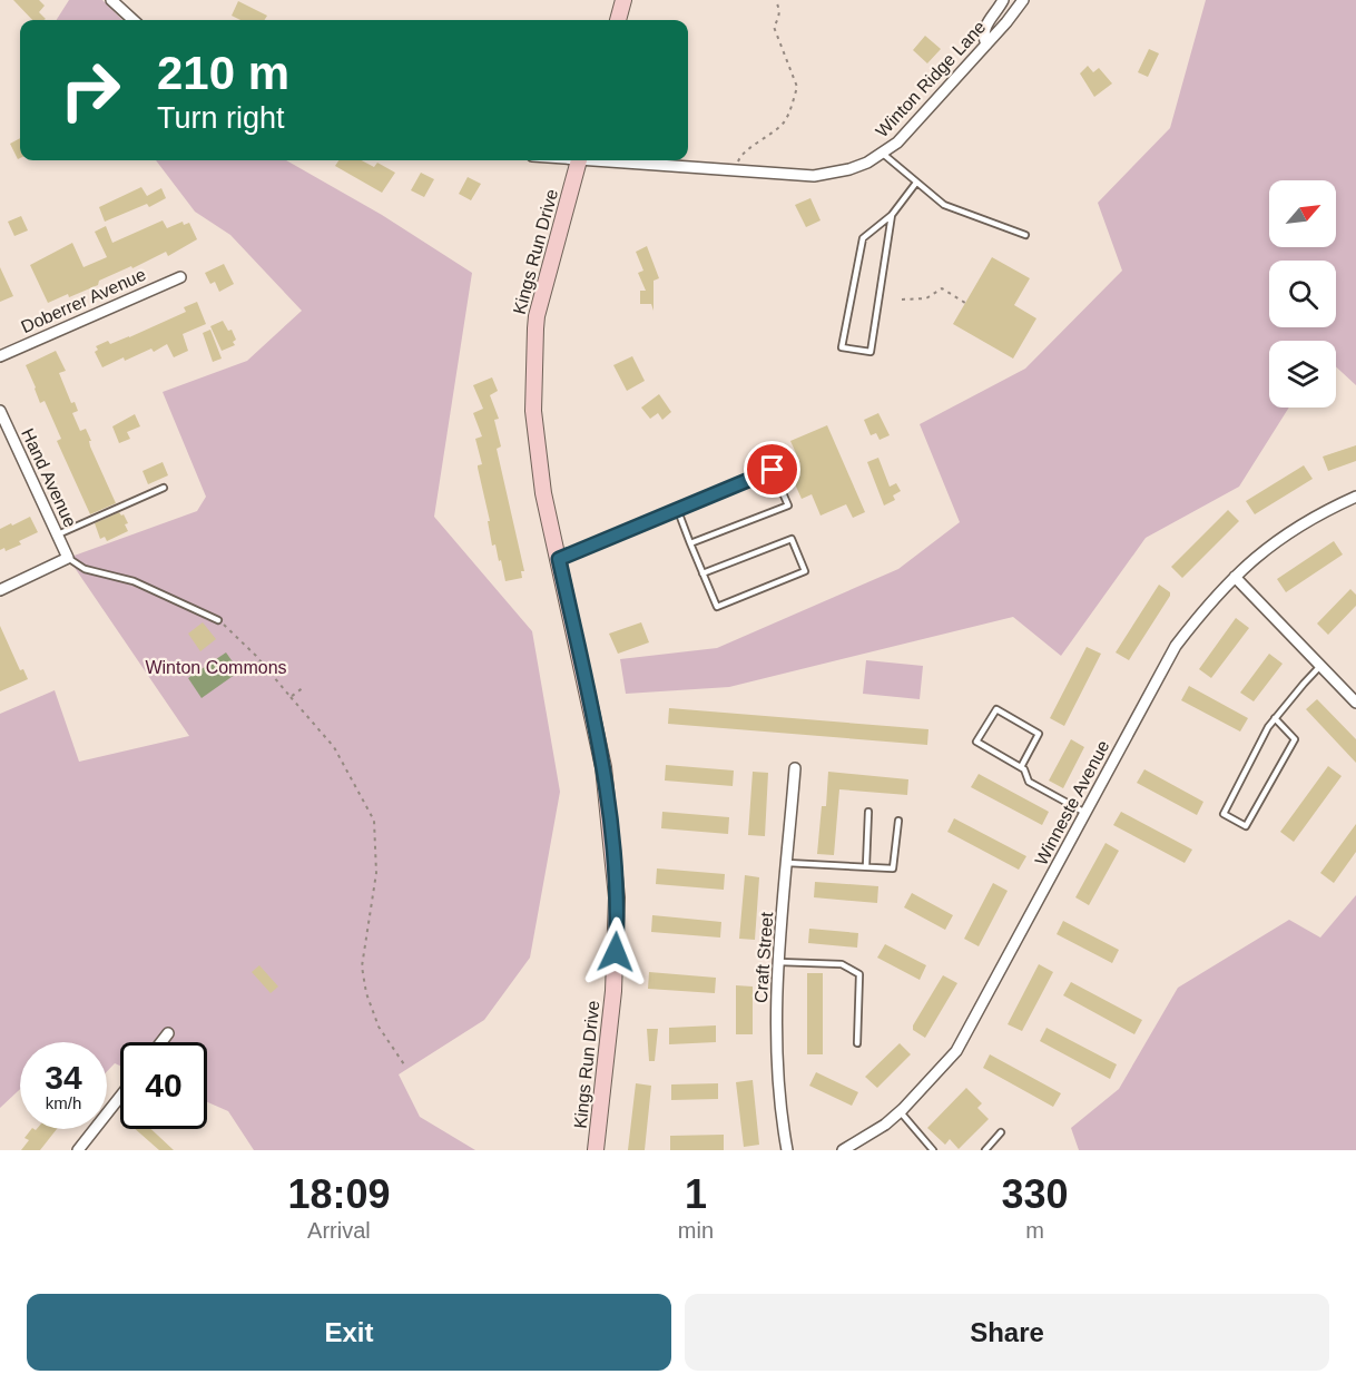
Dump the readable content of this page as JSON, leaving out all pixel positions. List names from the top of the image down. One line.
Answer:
{"streets":{"street":["Winton Ridge Lane","Kings Run Drive","Doberrer Avenue","Hand Avenue","Winneste Avenue","Craft Street"]},"parks":["Winton Commons"],"north":"top right","page":{"turn":["210 m","Turn right"],"speed":"34 km/h","limit":"40","eta":["18:09","Arrival","1","min","330","m"],"buttons":["Exit","Share"]}}
